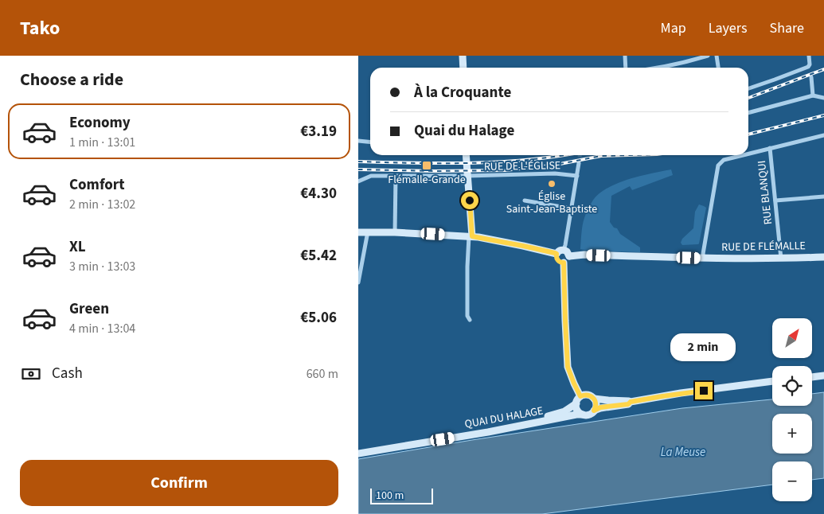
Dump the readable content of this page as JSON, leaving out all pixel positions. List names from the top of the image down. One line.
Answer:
{"streets":{"main road":["RUE DE FLÉMALLE","QUAI DU HALAGE"],"street":["RUE DE L'ÉGLISE","RUE BLANQUI"]},"crossings":[["RUE BLANQUI","RUE DE FLÉMALLE"]],"water":["La Meuse"],"places":{"transit":["Flémalle-Grande"],"other":["Église Saint-Jean-Baptiste"]},"scale_bar":"100 m","north":"top right","page":{"header":"Tako","nav":["Map","Layers","Share"],"heading":"Choose a ride","banner":["À la Croquante","Quai du Halage"],"list":[{"name":"Economy","note":"1 min · 13:01","value":"€3.19"},{"name":"Comfort","note":"2 min · 13:02","value":"€4.30"},{"name":"XL","note":"3 min · 13:03","value":"€5.42"},{"name":"Green","note":"4 min · 13:04","value":"€5.06"}],"map_buttons":["+","−"],"bubble":"2 min","pay":["Cash","660 m"],"buttons":"Confirm","scale":"100 m"}}
